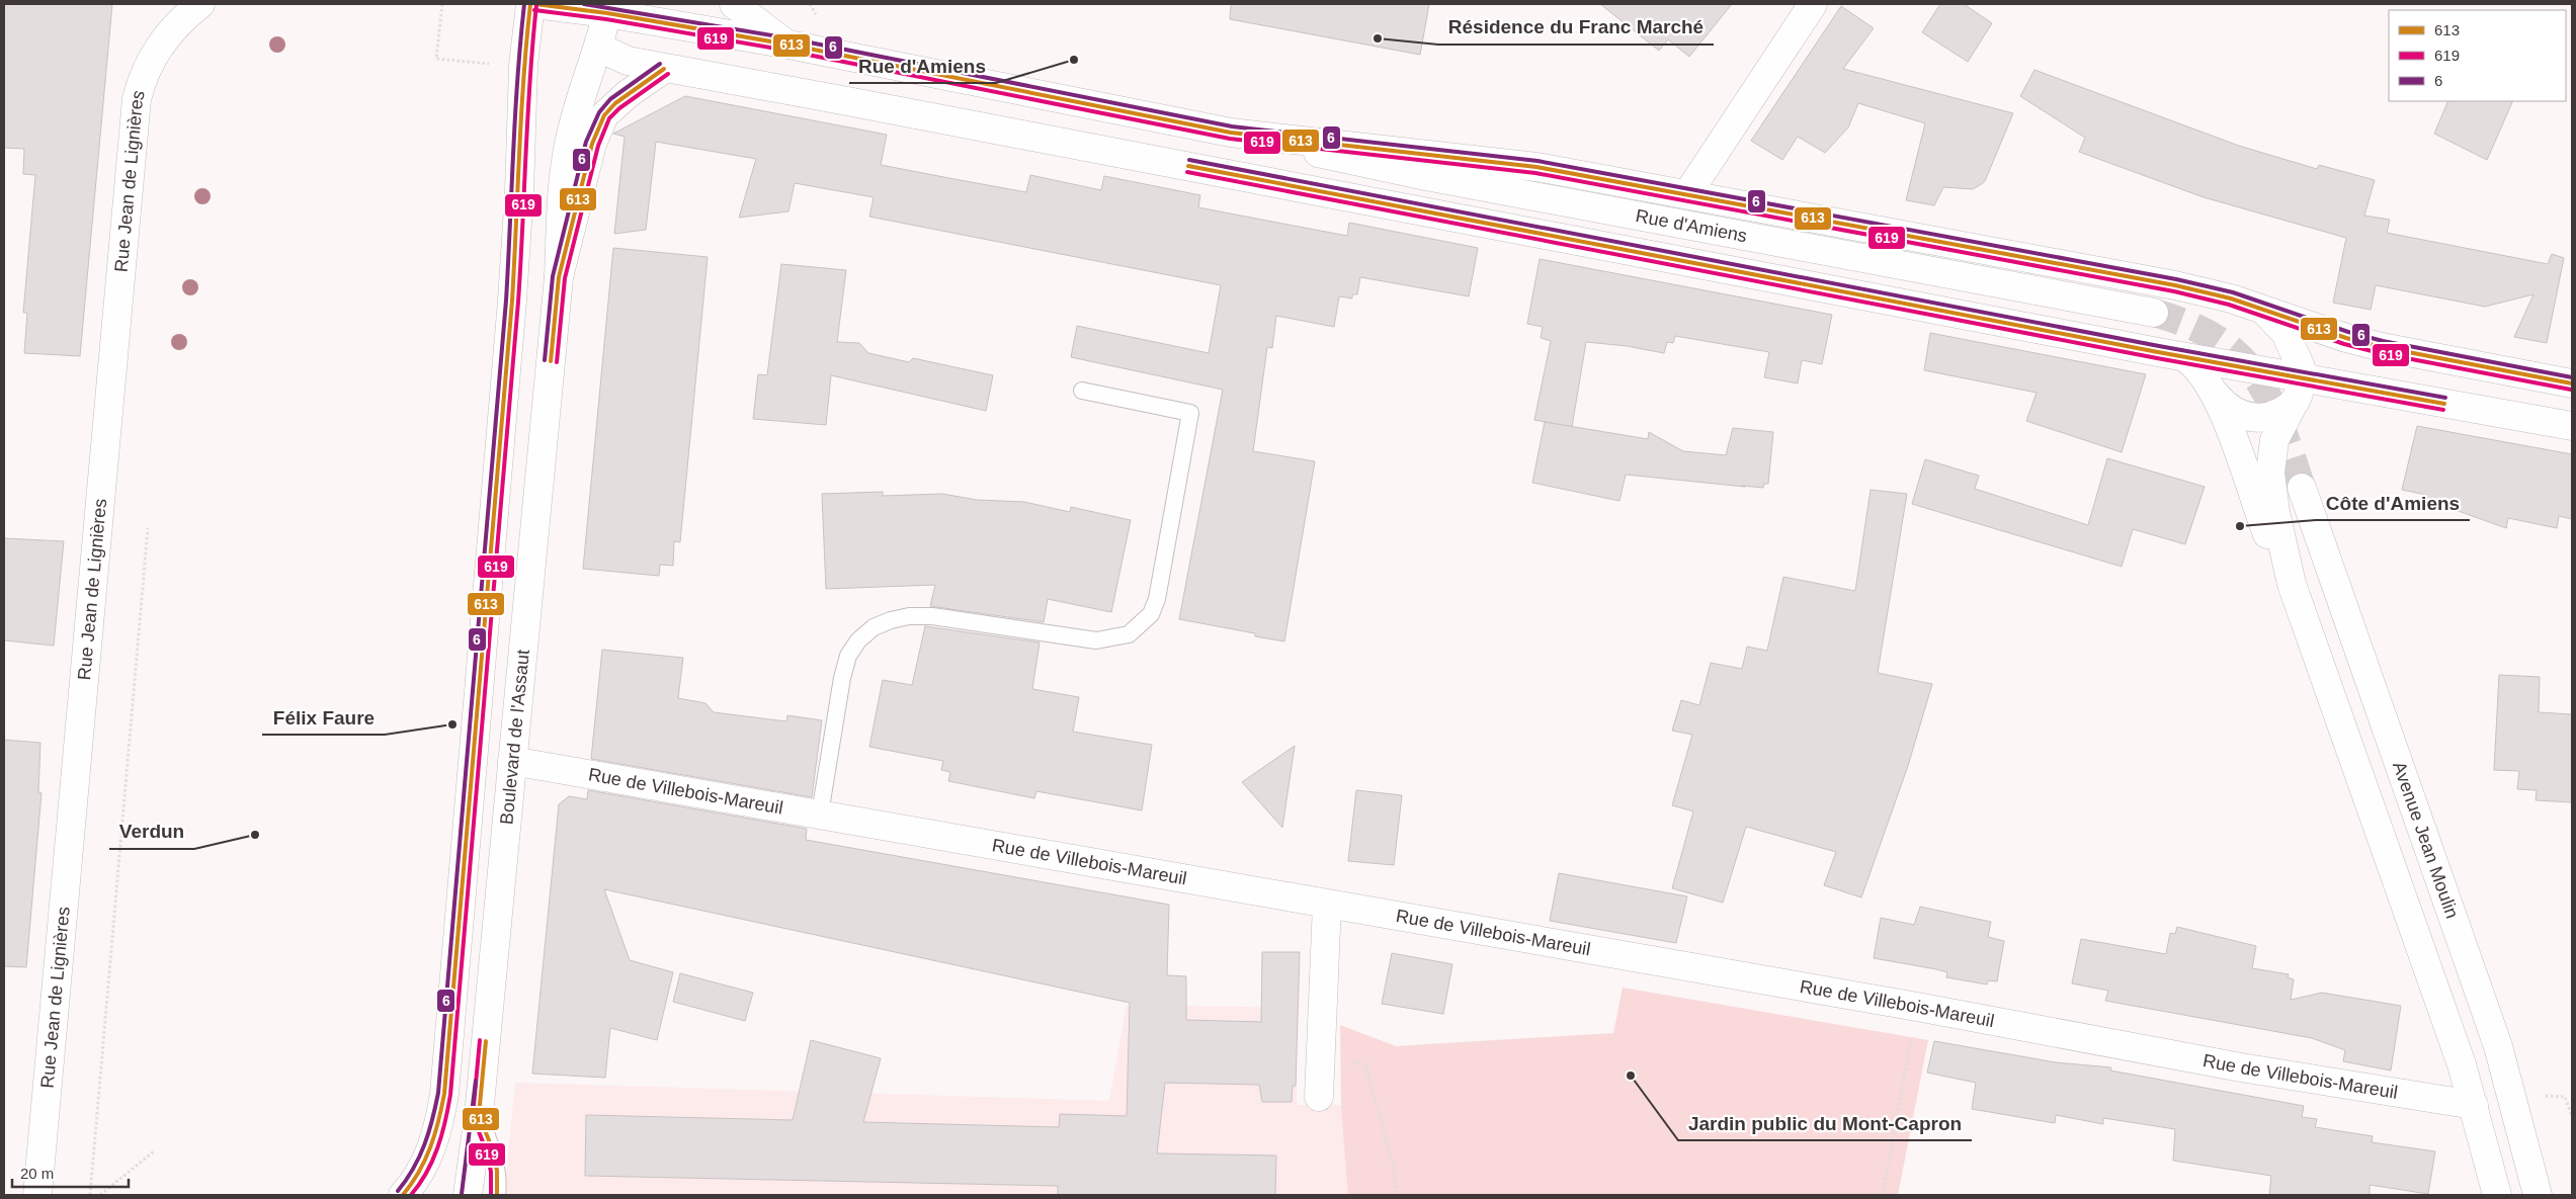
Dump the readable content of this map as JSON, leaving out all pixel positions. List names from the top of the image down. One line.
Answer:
{"streets":{"main road":["Rue Jean de Lignières","Rue d'Amiens","Boulevard de l'Assaut","Rue de Villebois-Mareuil","Avenue Jean Moulin"]},"crossings":[["Boulevard de l'Assaut","Rue de Villebois-Mareuil"]],"places":["Résidence du Franc Marché","Rue d'Amiens","Côte d'Amiens","Félix Faure","Verdun","Jardin public du Mont-Capron"],"lines":["transit line 613","transit line 6","transit line 619"],"legend":["613","619","6"],"scale_bar":"20 m"}
